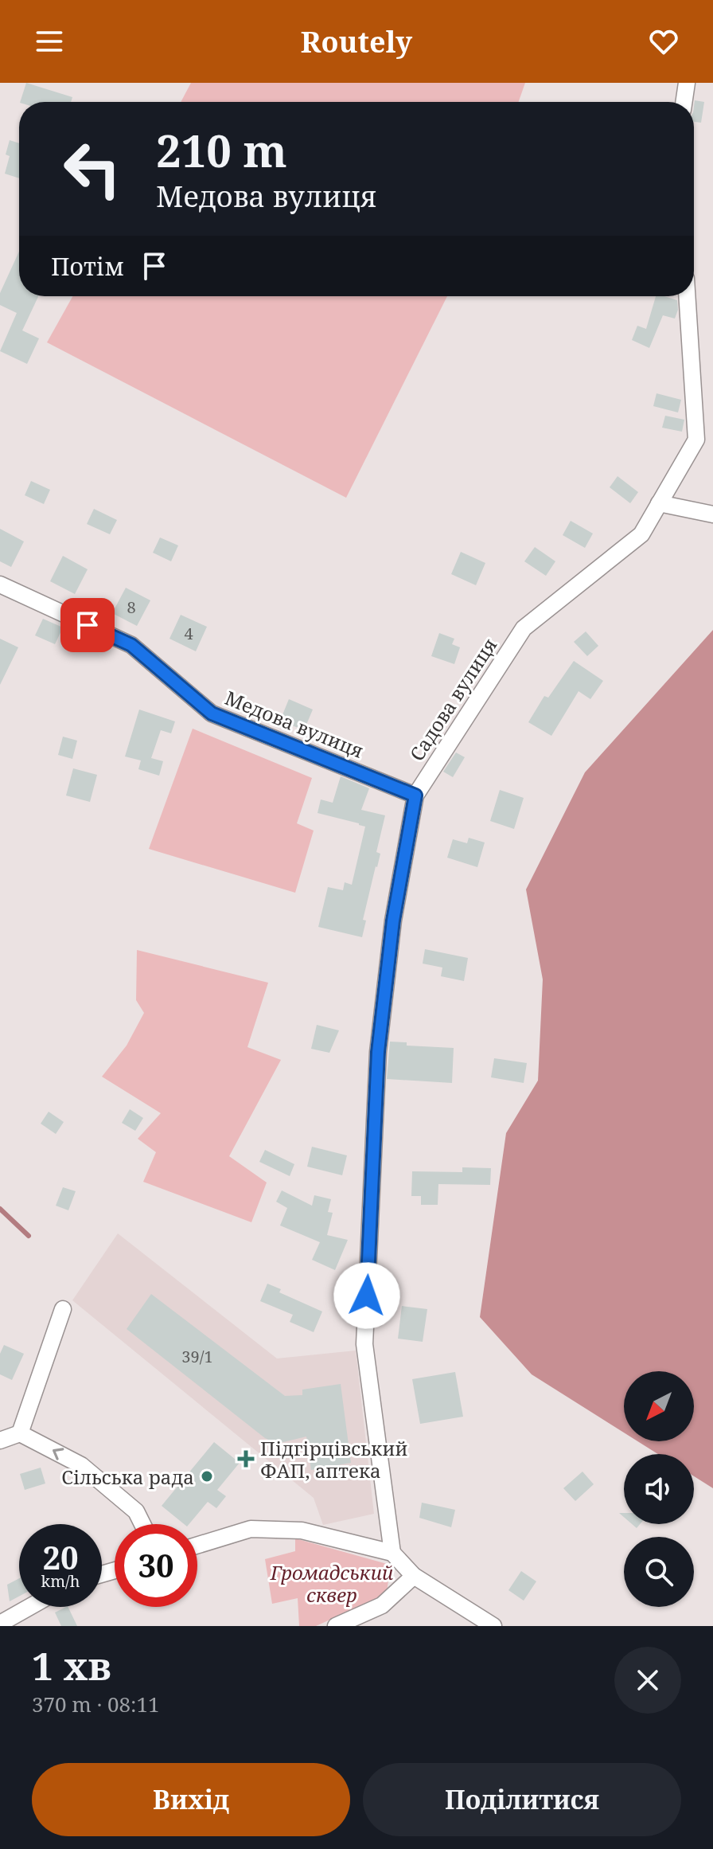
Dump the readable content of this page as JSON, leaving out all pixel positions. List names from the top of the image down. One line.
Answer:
{"streets":{"street":["Садова вулиця","Медова вулиця"]},"crossings":[["Садова вулиця","Медова вулиця"]],"parks":["Громадський сквер"],"places":{"health":["Підгірцівський ФАП, аптека"],"other":["Сільська рада"]},"house_numbers":["8","4","39/1"],"north":"bottom left","page":{"header":"Routely","turn":["210 m","Медова вулиця"],"then":"Потім","speed":"20 km/h","limit":"30","heading":["1 хв","370 m · 08:11"],"buttons":["Вихід","Поділитися"]}}
